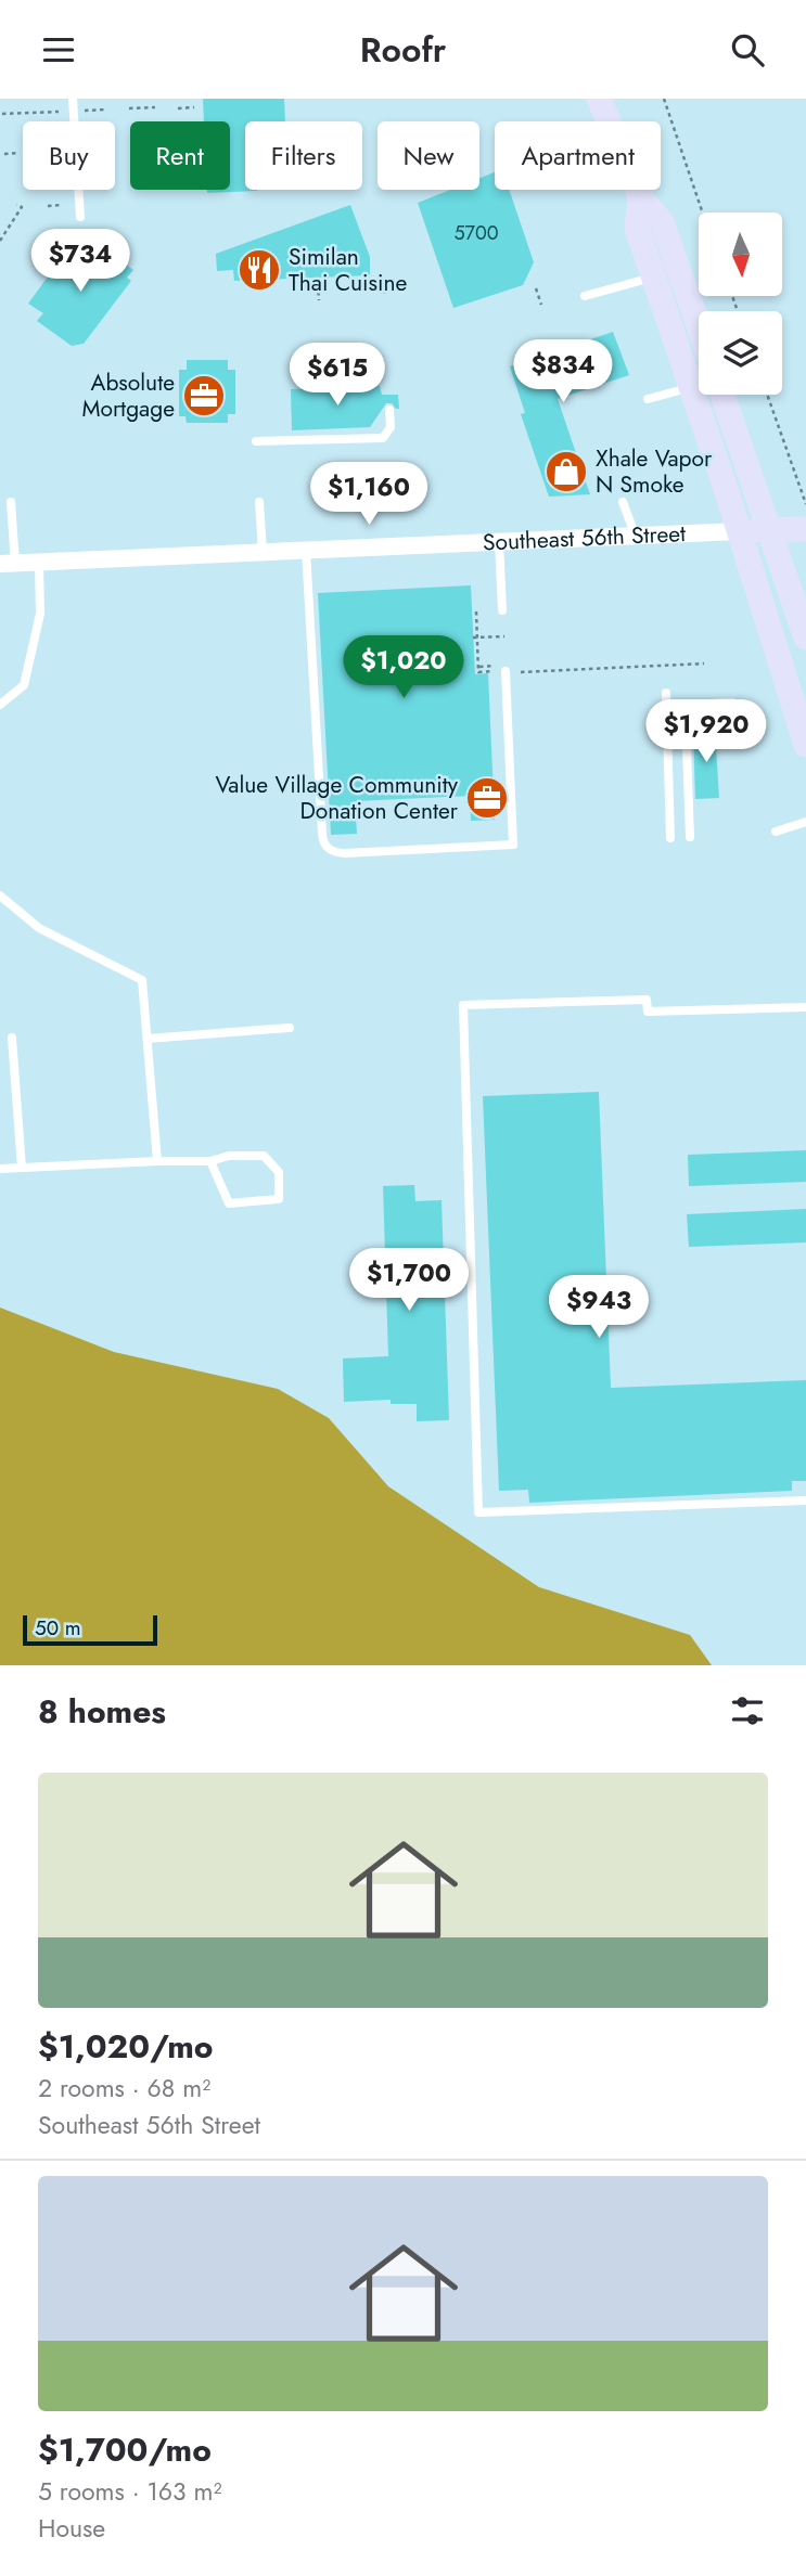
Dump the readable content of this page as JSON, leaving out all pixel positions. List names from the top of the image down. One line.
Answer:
{"streets":{"main road":["Southeast 56th Street"]},"places":{"restaurant":["Similan Thai Cuisine"],"office":["Absolute Mortgage","Value Village Community Donation Center"],"shop":["Xhale Vapor N Smoke"]},"house_numbers":["5700"],"scale_bar":"50 m","north":"bottom","page":{"header":"Roofr","chip":["Buy","Rent","Filters","New","Apartment"],"price":["$734","$834","$615","$1,160","$1,020","$1,920","$1,700","$943"],"scale":"50 m","heading":"8 homes","list":[{"name":"$1,020/mo","note":"2 rooms · 68 m² · Southeast 56th Street"},{"name":"$1,700/mo","note":"5 rooms · 163 m² · House"}]}}
